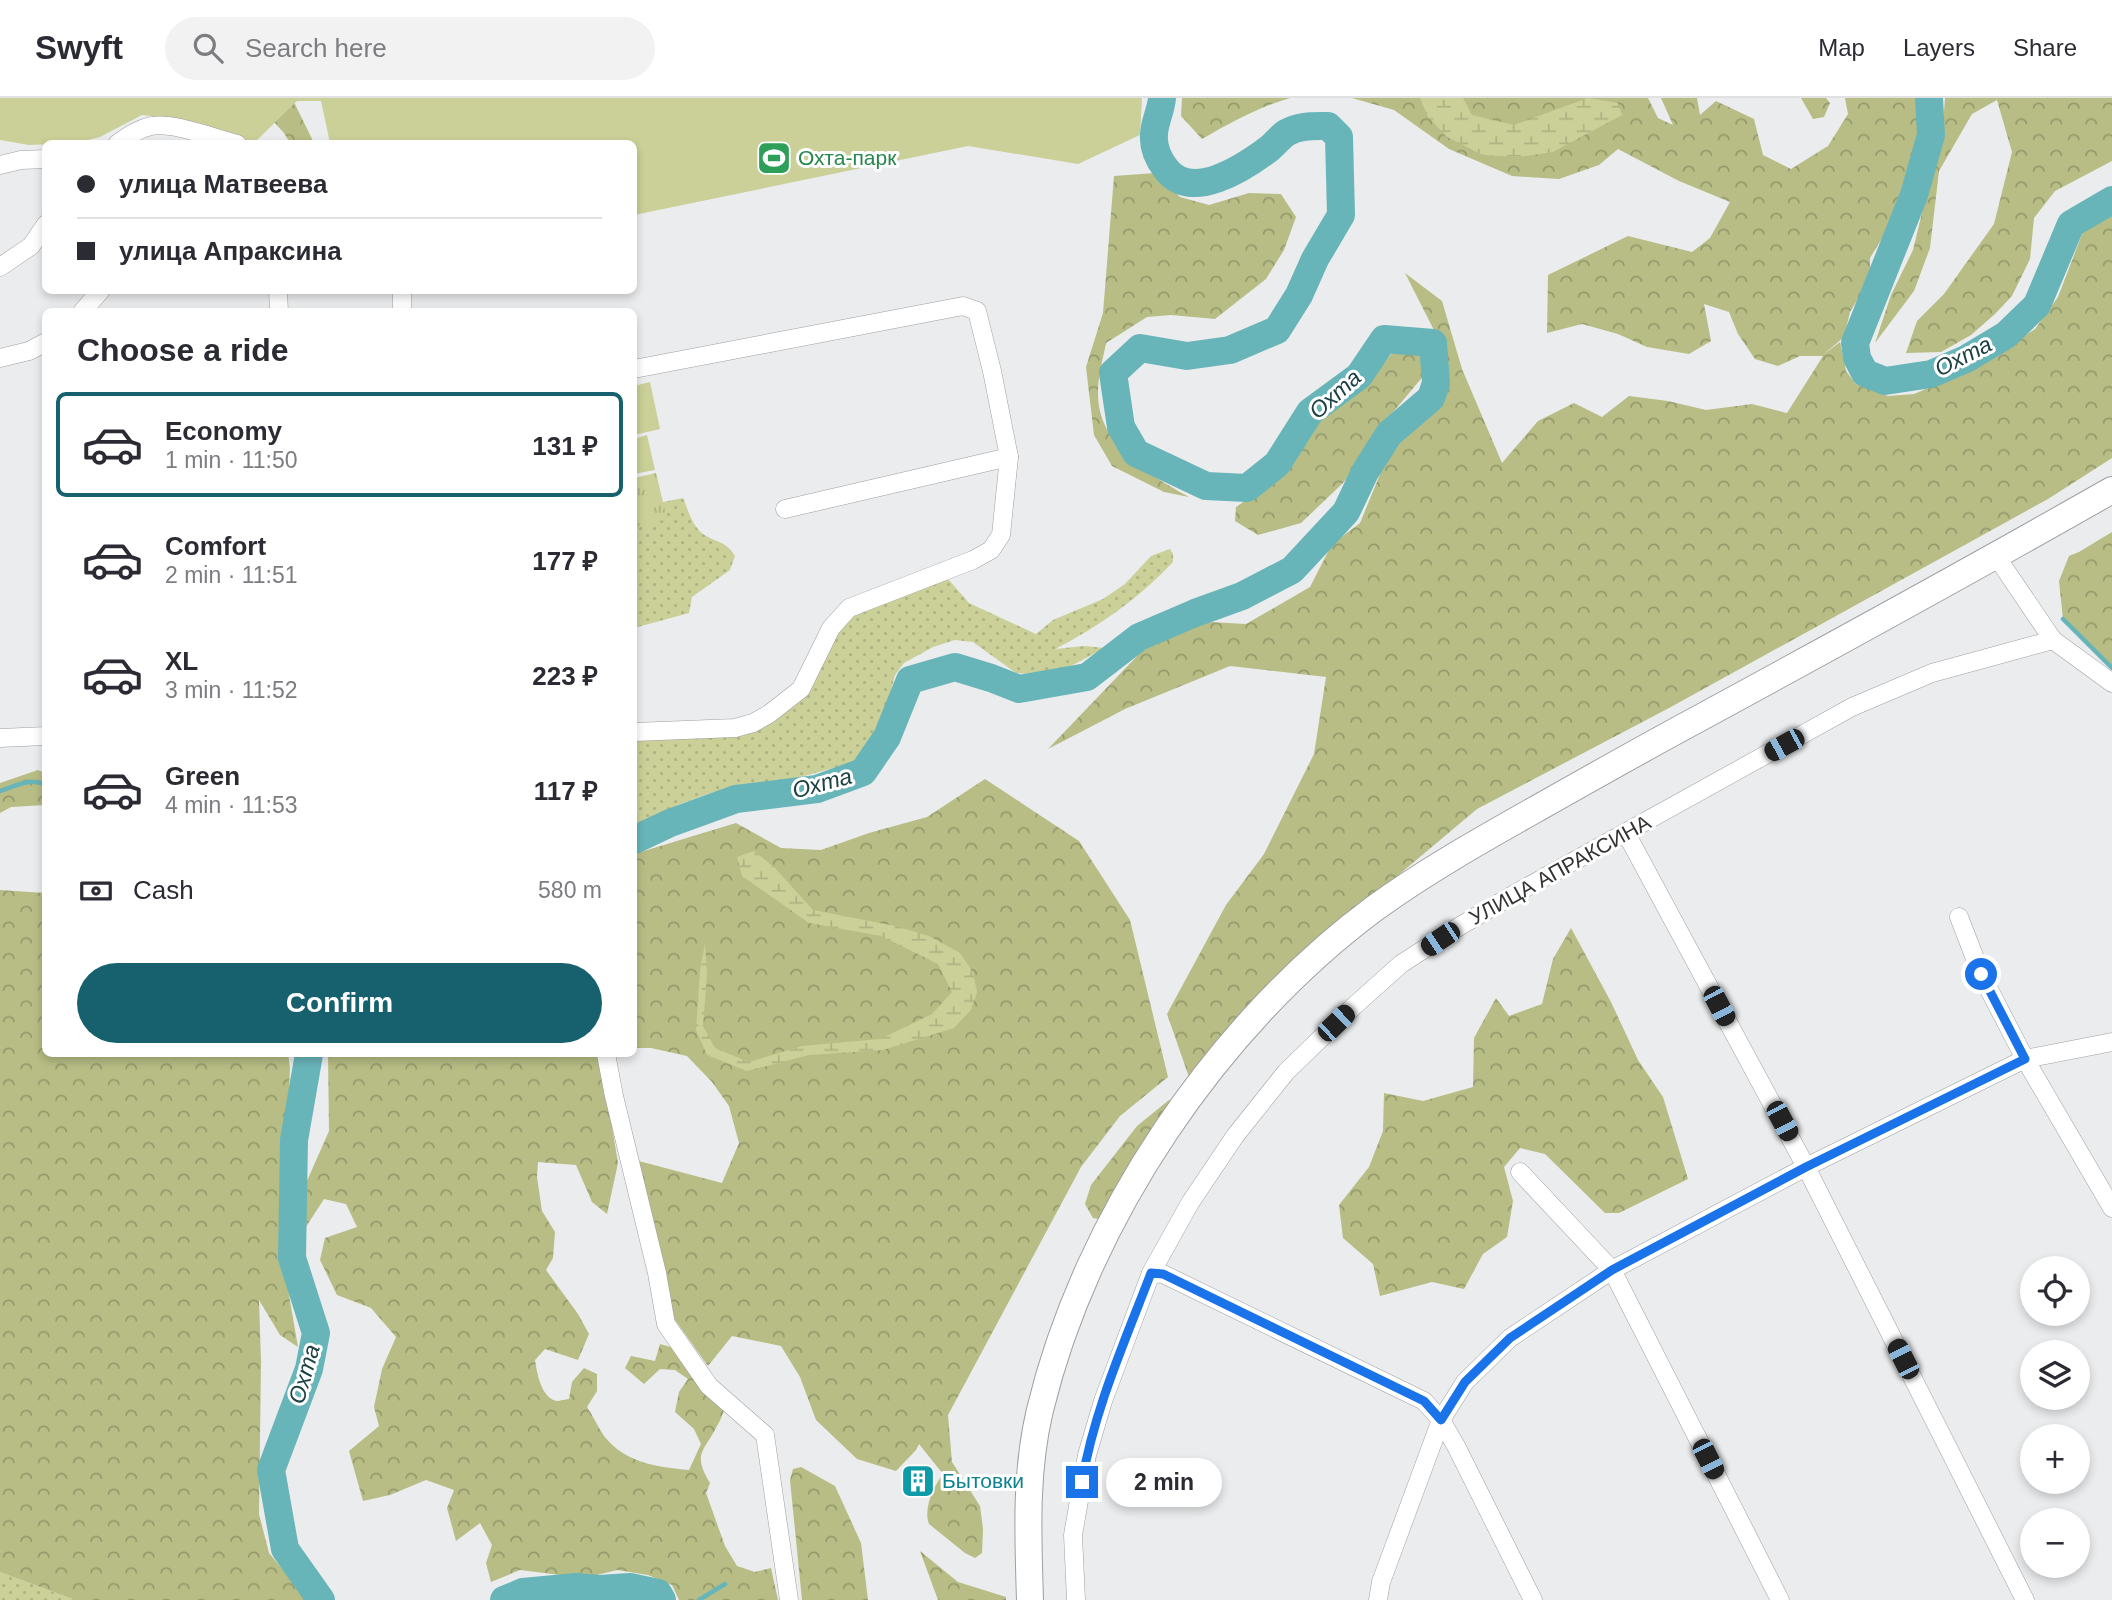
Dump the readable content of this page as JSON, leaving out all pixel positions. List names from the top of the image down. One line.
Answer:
{"streets":{"street":["УЛИЦА АПРАКСИНА"]},"water":["Охта"],"places":{"sports":["Охта-парк"],"building":["Бытовки"]},"page":{"header":"Swyft","search":"Search here","nav":["Map","Layers","Share"],"banner":["улица Матвеева","улица Апраксина"],"heading":"Choose a ride","list":[{"name":"Economy","note":"1 min · 11:50","value":"131 ₽"},{"name":"Comfort","note":"2 min · 11:51","value":"177 ₽"},{"name":"XL","note":"3 min · 11:52","value":"223 ₽"},{"name":"Green","note":"4 min · 11:53","value":"117 ₽"}],"pay":["Cash","580 m"],"buttons":"Confirm","map_buttons":["+","−"],"bubble":"2 min"}}
